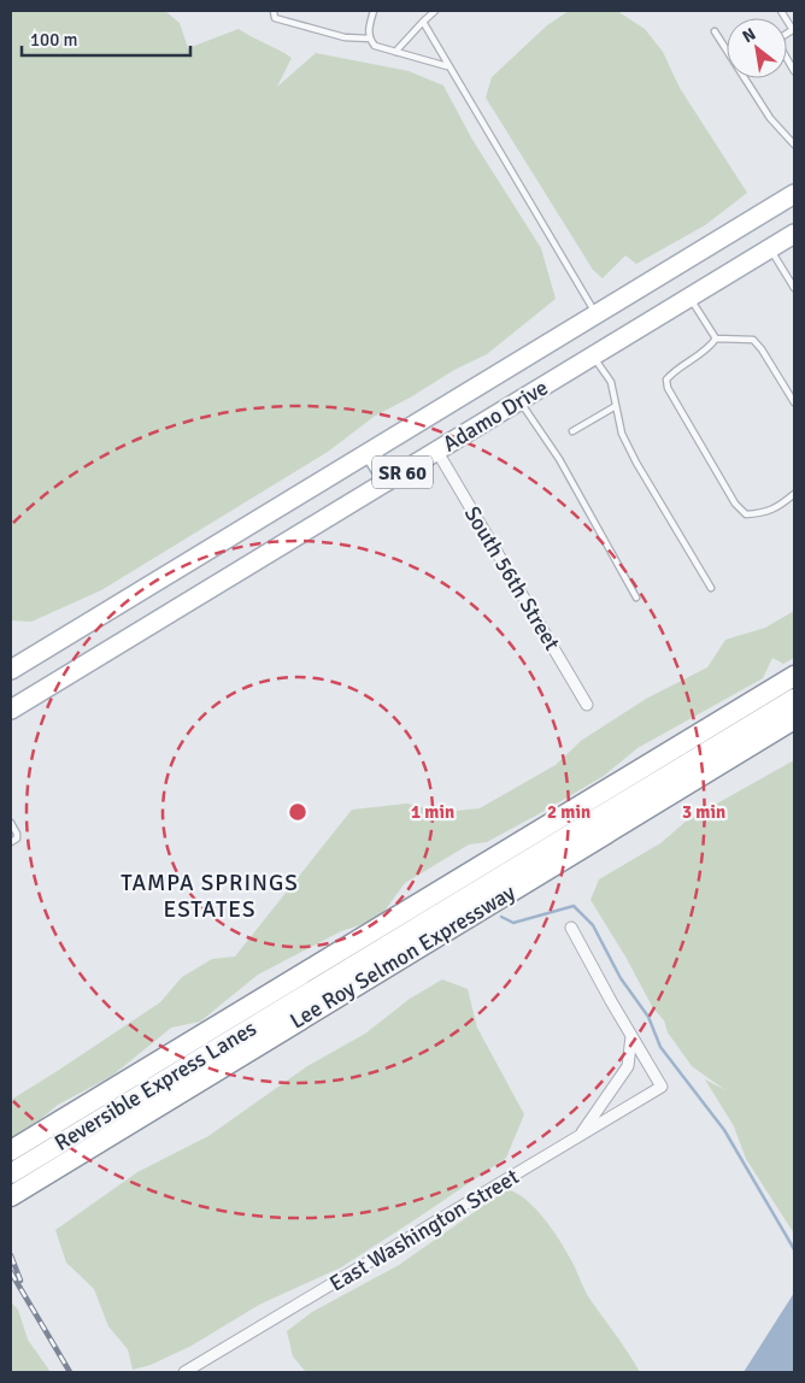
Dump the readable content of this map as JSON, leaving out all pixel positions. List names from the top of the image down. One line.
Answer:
{"streets":{"highway":["Lee Roy Selmon Expressway","Reversible Express Lanes"],"main road":["Adamo Drive","SR 60"],"street":["South 56th Street","East Washington Street"]},"crossings":[["Adamo Drive","South 56th Street"]],"districts":["TAMPA SPRINGS ESTATES"],"scale_bar":"100 m","north":"top left","rings":["1 min","2 min","3 min"]}
